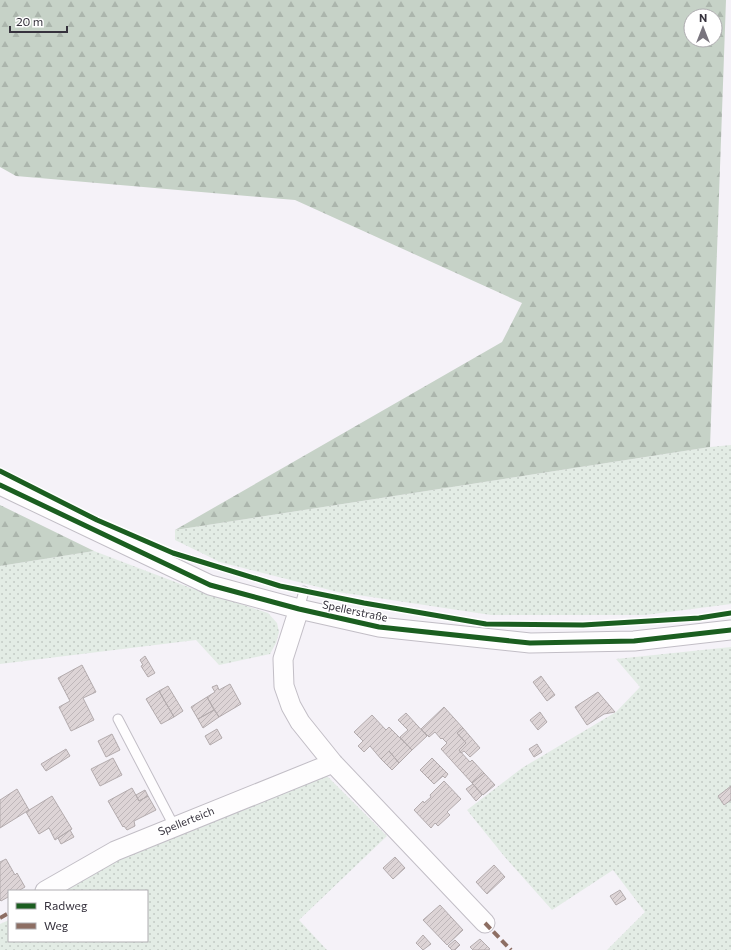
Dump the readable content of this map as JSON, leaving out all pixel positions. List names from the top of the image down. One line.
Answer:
{"streets":{"street":["Spellerstraße","Spellerteich"]},"legend":["Radweg","Weg"],"scale_bar":"20 m","north":"top"}
